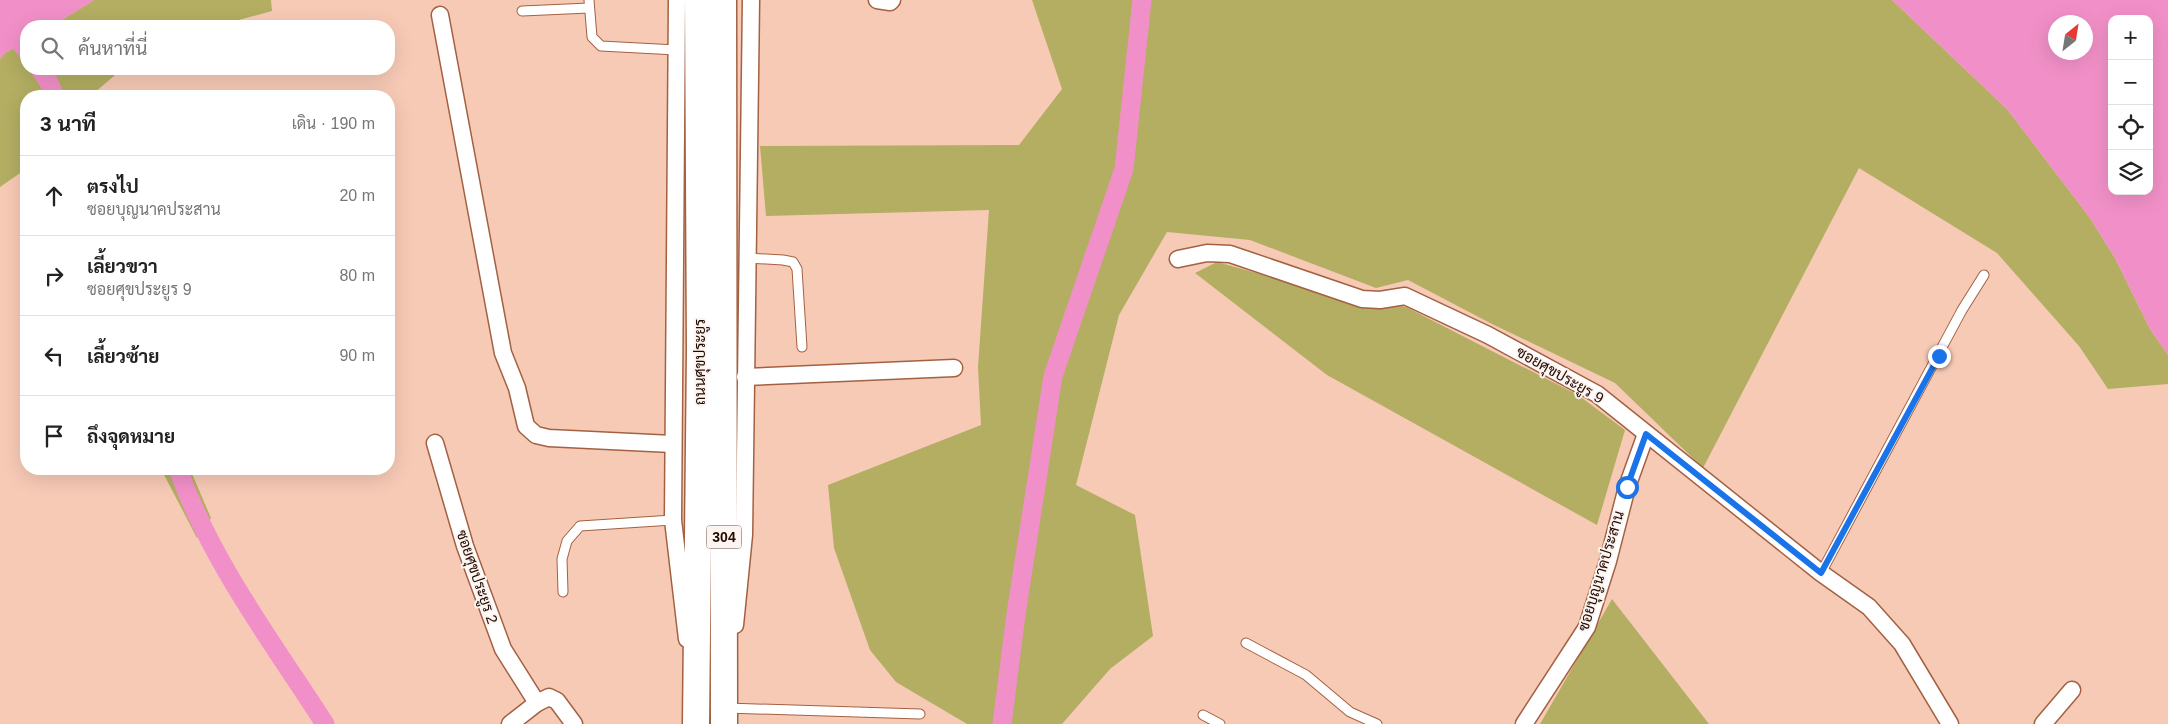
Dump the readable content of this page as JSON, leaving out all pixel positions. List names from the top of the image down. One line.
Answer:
{"streets":{"main road":["ถนนศุขประยูร","304"],"street":["ซอยศุขประยูร 9","ซอยบุญนาคประสาน","ซอยศุขประยูร 2"]},"crossings":[["ซอยศุขประยูร 9","ซอยบุญนาคประสาน"]],"north":"top right","page":{"map_buttons":["+","−"],"search":"ค้นหาที่นี่","heading":["3 นาที","เดิน · 190 m"],"list":[["ตรงไป","ซอยบุญนาคประสาน","20 m"],["เลี้ยวขวา","ซอยศุขประยูร 9","80 m"],["เลี้ยวซ้าย","90 m"],"ถึงจุดหมาย"]}}
